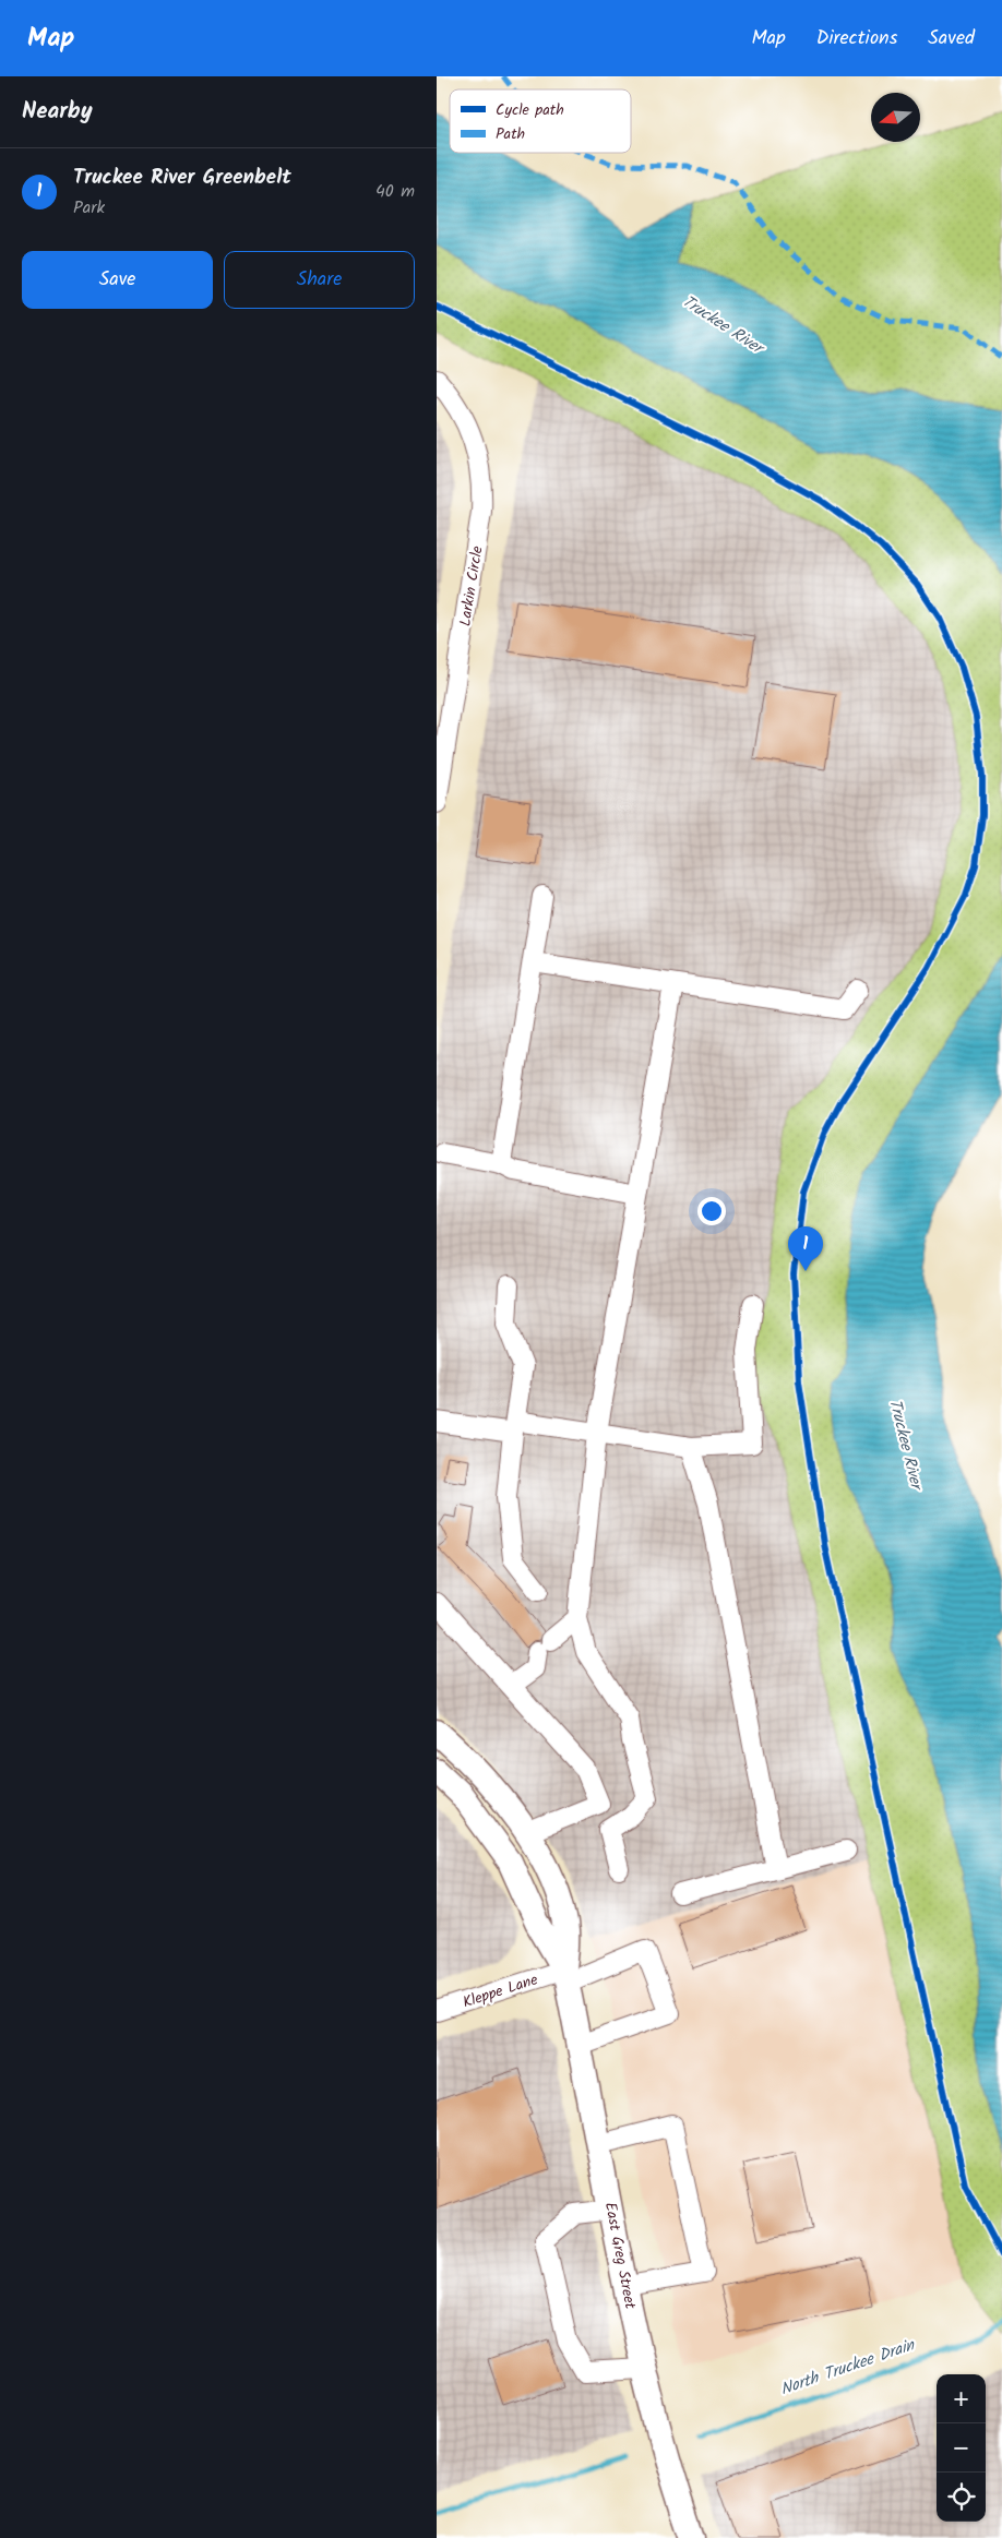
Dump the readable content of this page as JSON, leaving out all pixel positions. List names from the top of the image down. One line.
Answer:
{"streets":{"main road":["East Greg Street"],"street":["Larkin Circle","Kleppe Lane"]},"crossings":[["Kleppe Lane","East Greg Street"]],"water":["Truckee River","North Truckee Drain"],"legend":["Cycle path","Path"],"north":"left","page":{"header":"Map","nav":["Map","Directions","Saved"],"heading":"Nearby","list":[{"mark":"1","name":"Truckee River Greenbelt","note":"Park","value":"40 m"}],"buttons":["Save","Share"],"pins":"1","map_buttons":["+","−"]}}
